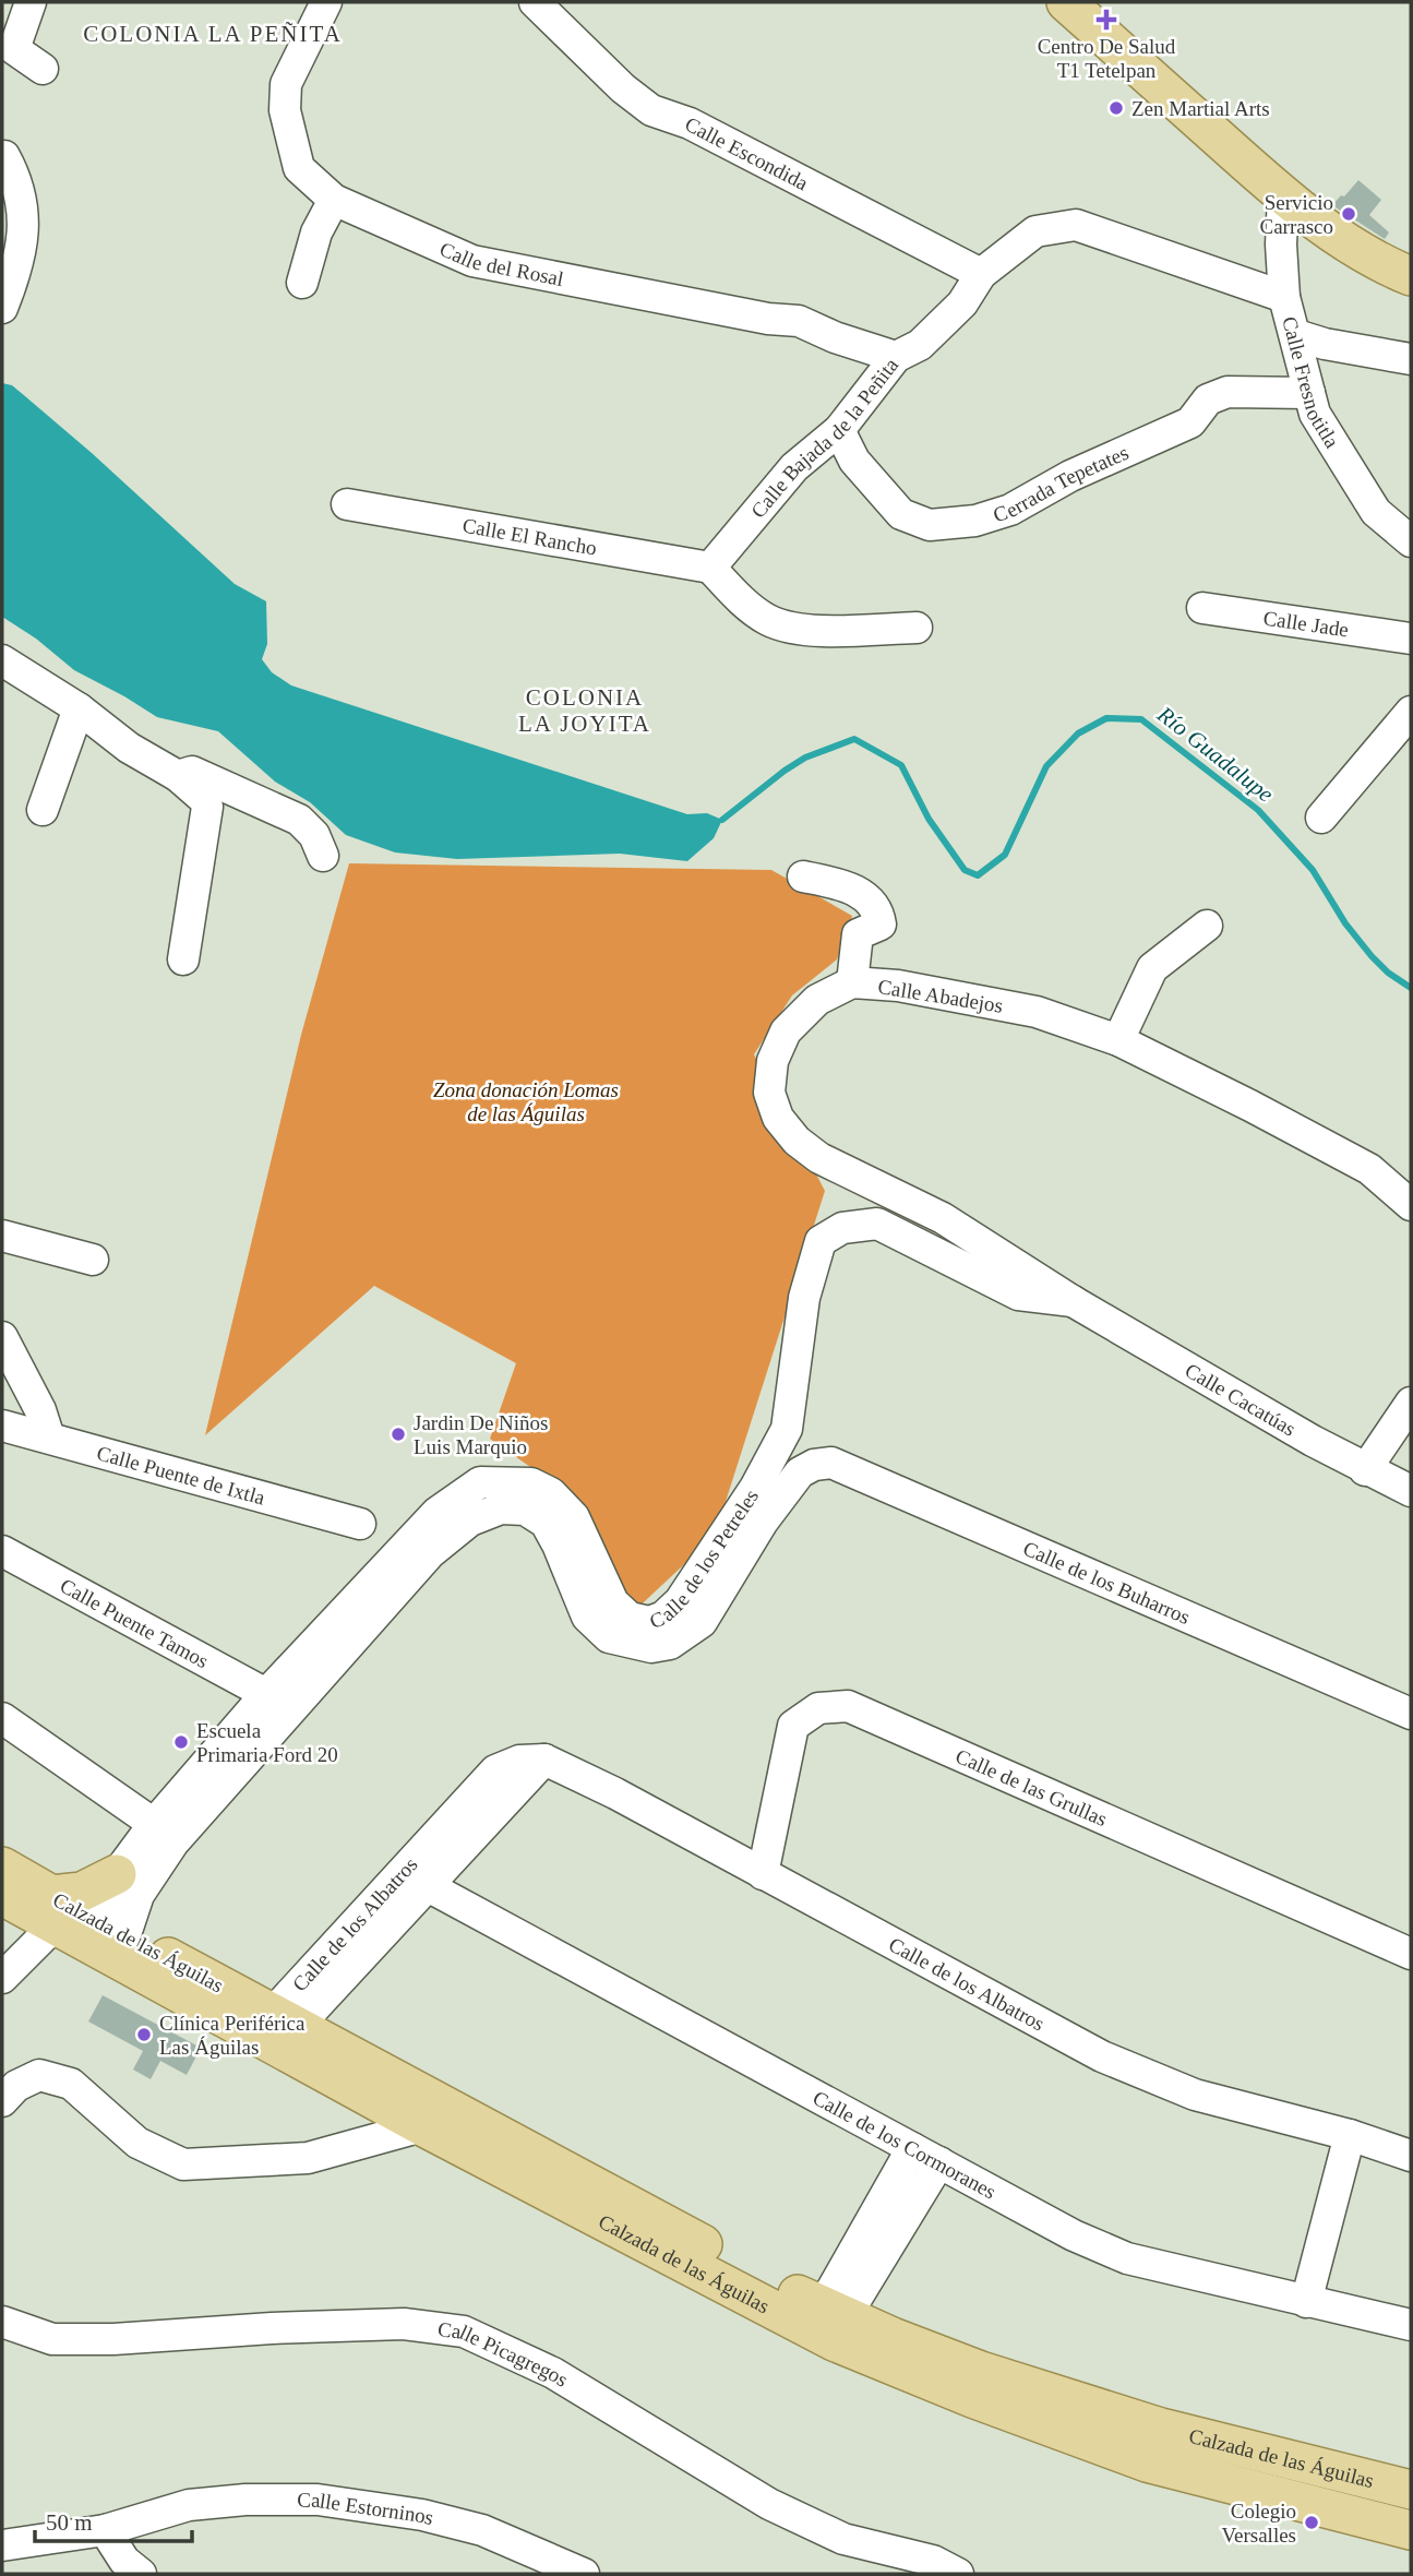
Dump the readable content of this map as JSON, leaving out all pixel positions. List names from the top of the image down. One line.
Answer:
{"streets":{"main road":["Calzada de las Águilas"],"street":["Calle Escondida","Calle del Rosal","Calle Fresnotitla","Calle Bajada de la Peñita","Cerrada Tepetates","Calle El Rancho","Calle Jade","Calle Abadejos","Calle Cacatúas","Calle Puente de Ixtla","Calle de los Petreles","Calle de los Buharros","Calle Puente Tamos","Calle de las Grullas","Calle de los Albatros","Calle de los Cormoranes","Calle Picagregos","Calle Estorninos"]},"crossings":[["Calle Escondida","Calle Bajada de la Peñita"],["Calle del Rosal","Calle Bajada de la Peñita"],["Calle Fresnotitla","Calle Bajada de la Peñita"],["Calle Fresnotitla","Cerrada Tepetates"],["Calle Bajada de la Peñita","Cerrada Tepetates"],["Calle Bajada de la Peñita","Calle El Rancho"],["Calle Abadejos","Calle Cacatúas"],["Calle Abadejos","Calle de los Petreles"],["Calle Cacatúas","Calle de los Petreles"],["Calle de los Petreles","Calle de los Buharros"],["Calle de los Petreles","Calle Puente Tamos"],["Calle de los Petreles","Calzada de las Águilas"],["Calle de las Grullas","Calle de los Albatros"],["Calle de los Albatros","Calzada de las Águilas"],["Calle de los Albatros","Calle de los Cormoranes"]],"districts":["COLONIA LA PEÑITA","COLONIA LA JOYITA"],"water":["Río Guadalupe"],"parks":["Zona donación Lomas de las Águilas"],"places":{"health":["Centro De Salud T1 Tetelpan"],"other":["Zen Martial Arts","Servicio Carrasco","Jardin De Niños Luis Marquio","Escuela Primaria Ford 20","Clínica Periférica Las Águilas","Colegio Versalles"]},"scale_bar":"50 m"}
